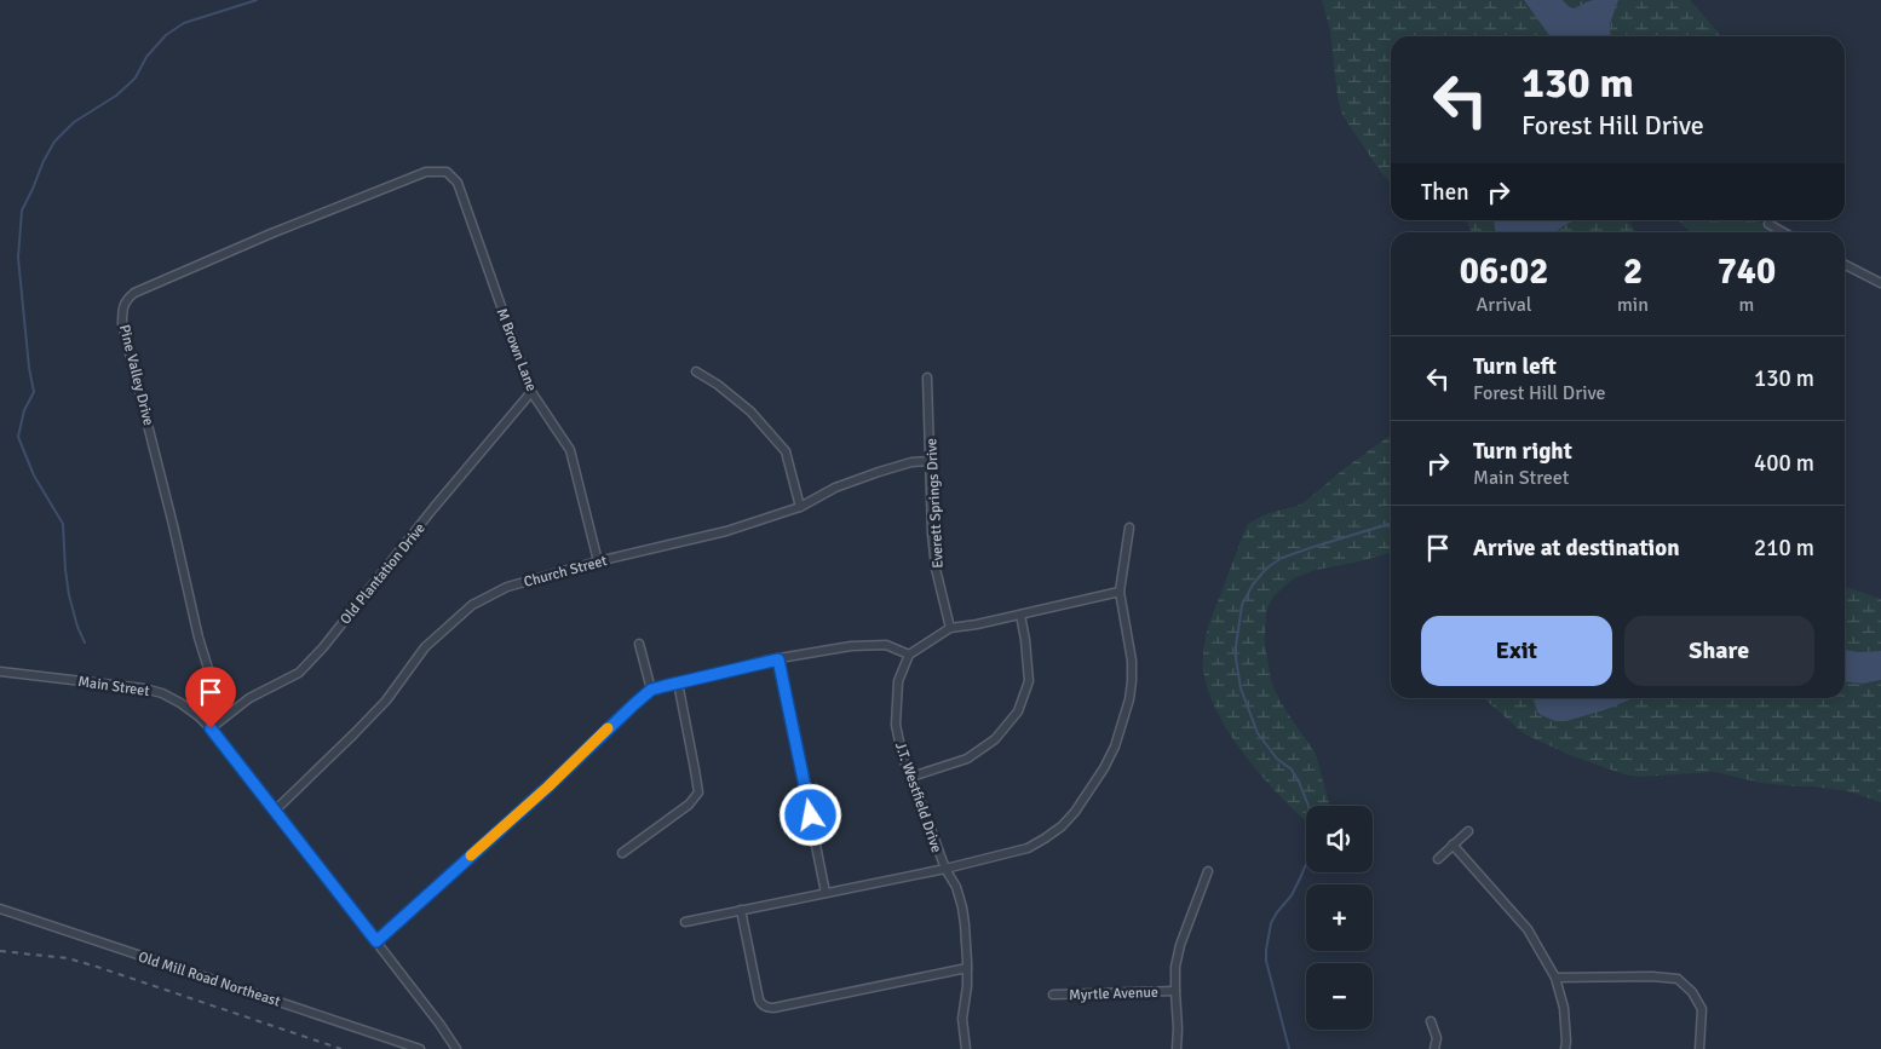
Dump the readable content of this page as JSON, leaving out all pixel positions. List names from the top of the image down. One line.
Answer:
{"streets":{"street":["M Brown Lane","Pine Valley Drive","Everett Springs Drive","Church Street","Old Plantation Drive","Main Street","J.T. Westfield Drive","Old Mill Road Northeast","Myrtle Avenue"]},"crossings":[["M Brown Lane","Pine Valley Drive"],["M Brown Lane","Church Street"],["M Brown Lane","Old Plantation Drive"],["Pine Valley Drive","Old Plantation Drive"],["Everett Springs Drive","Church Street"],["Church Street","Main Street"],["Old Plantation Drive","Main Street"]],"page":{"turn":["130 m","Forest Hill Drive"],"then":"Then","eta":["06:02","Arrival","2","min","740","m"],"list":[{"name":"Turn left","note":"Forest Hill Drive","value":"130 m"},{"name":"Turn right","note":"Main Street","value":"400 m"},{"name":"Arrive at destination","value":"210 m"}],"buttons":["Exit","Share"],"map_buttons":["+","−"]}}
